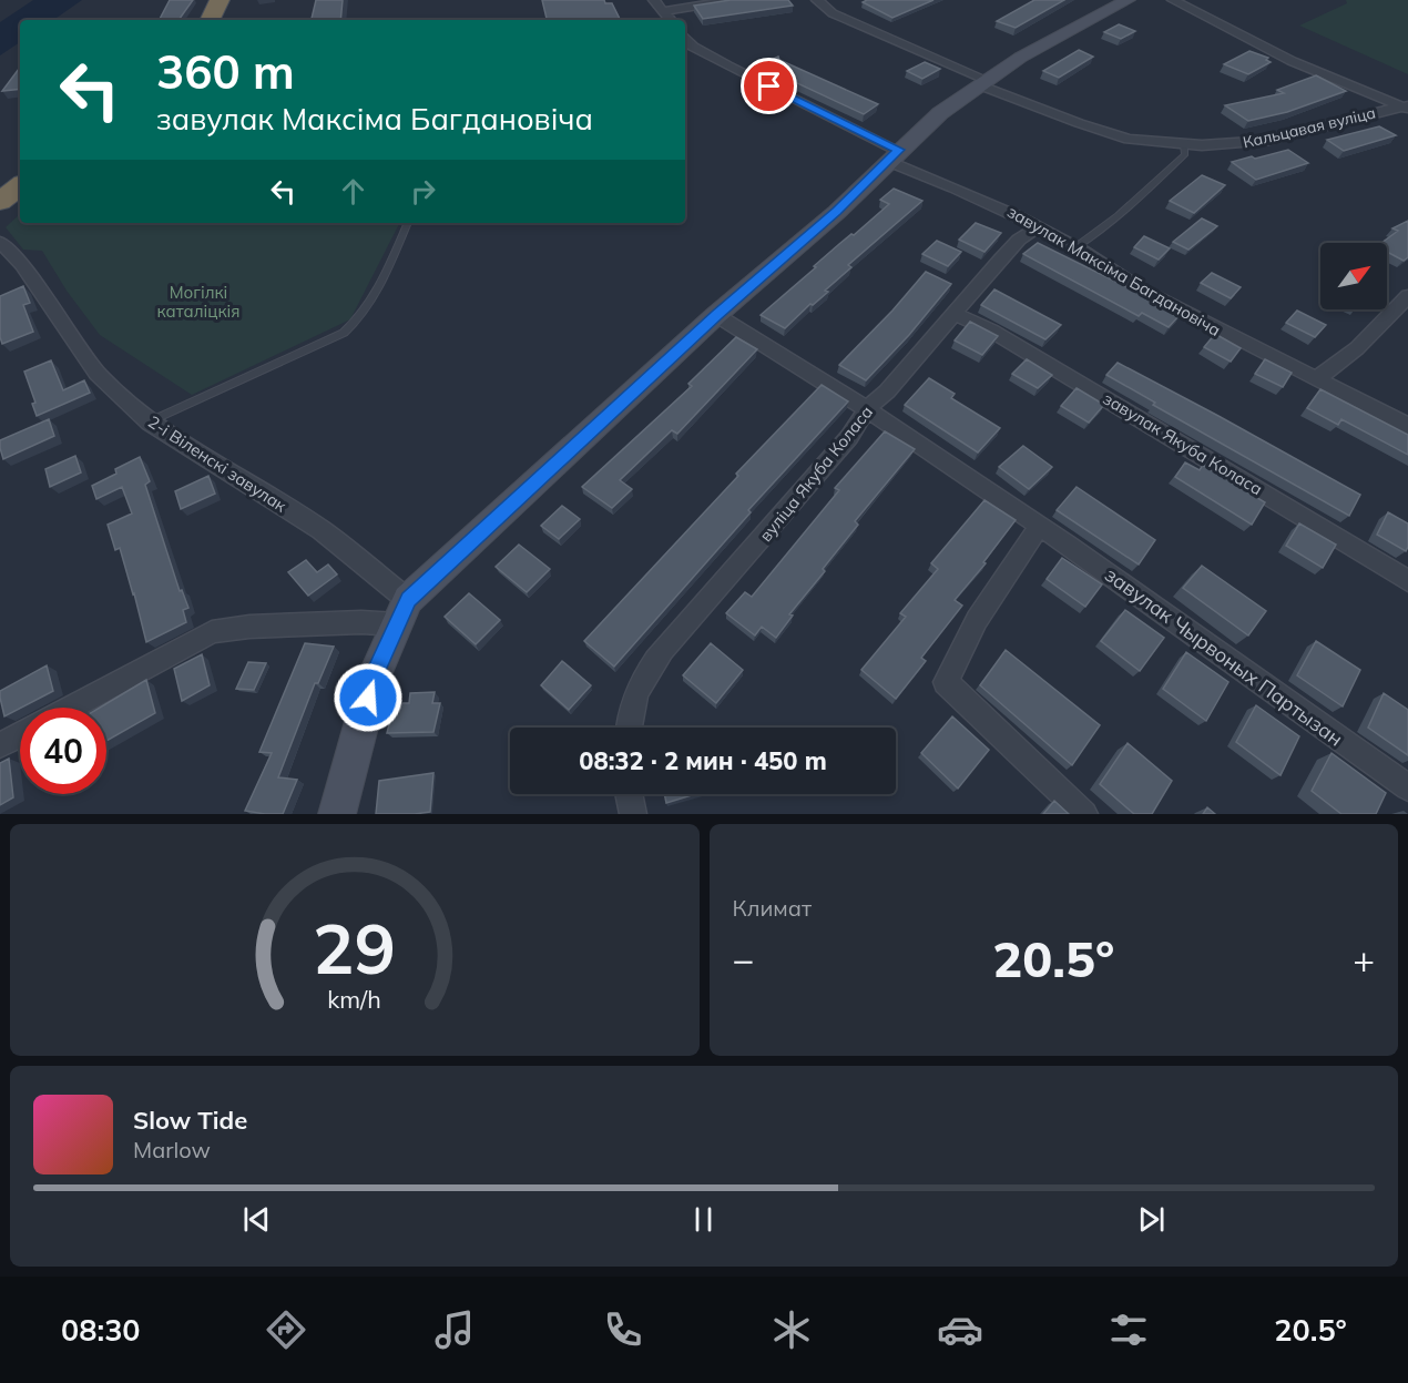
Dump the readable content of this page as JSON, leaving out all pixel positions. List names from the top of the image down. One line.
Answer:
{"streets":{"street":["Кальцавая вуліца","завулак Максіма Багдановіча","завулак Якуба Коласа","2-і Віленскі завулак","вуліца Якуба Коласа","завулак Чырвоных Партызан"]},"crossings":[["завулак Максіма Багдановіча","вуліца Якуба Коласа"],["завулак Якуба Коласа","вуліца Якуба Коласа"],["вуліца Якуба Коласа","завулак Чырвоных Партызан"]],"parks":["Могілкі каталіцкія"],"north":"top right","page":{"turn":["360 m","завулак Максіма Багдановіча"],"limit":"40","trip":"08:32 · 2 мин · 450 m","tile":"Климат","heat":["−","20.5°","+"],"song":["Slow Tide","Marlow"],"tabs":["08:30","20.5°"],"gauge":["29","km/h"]}}
